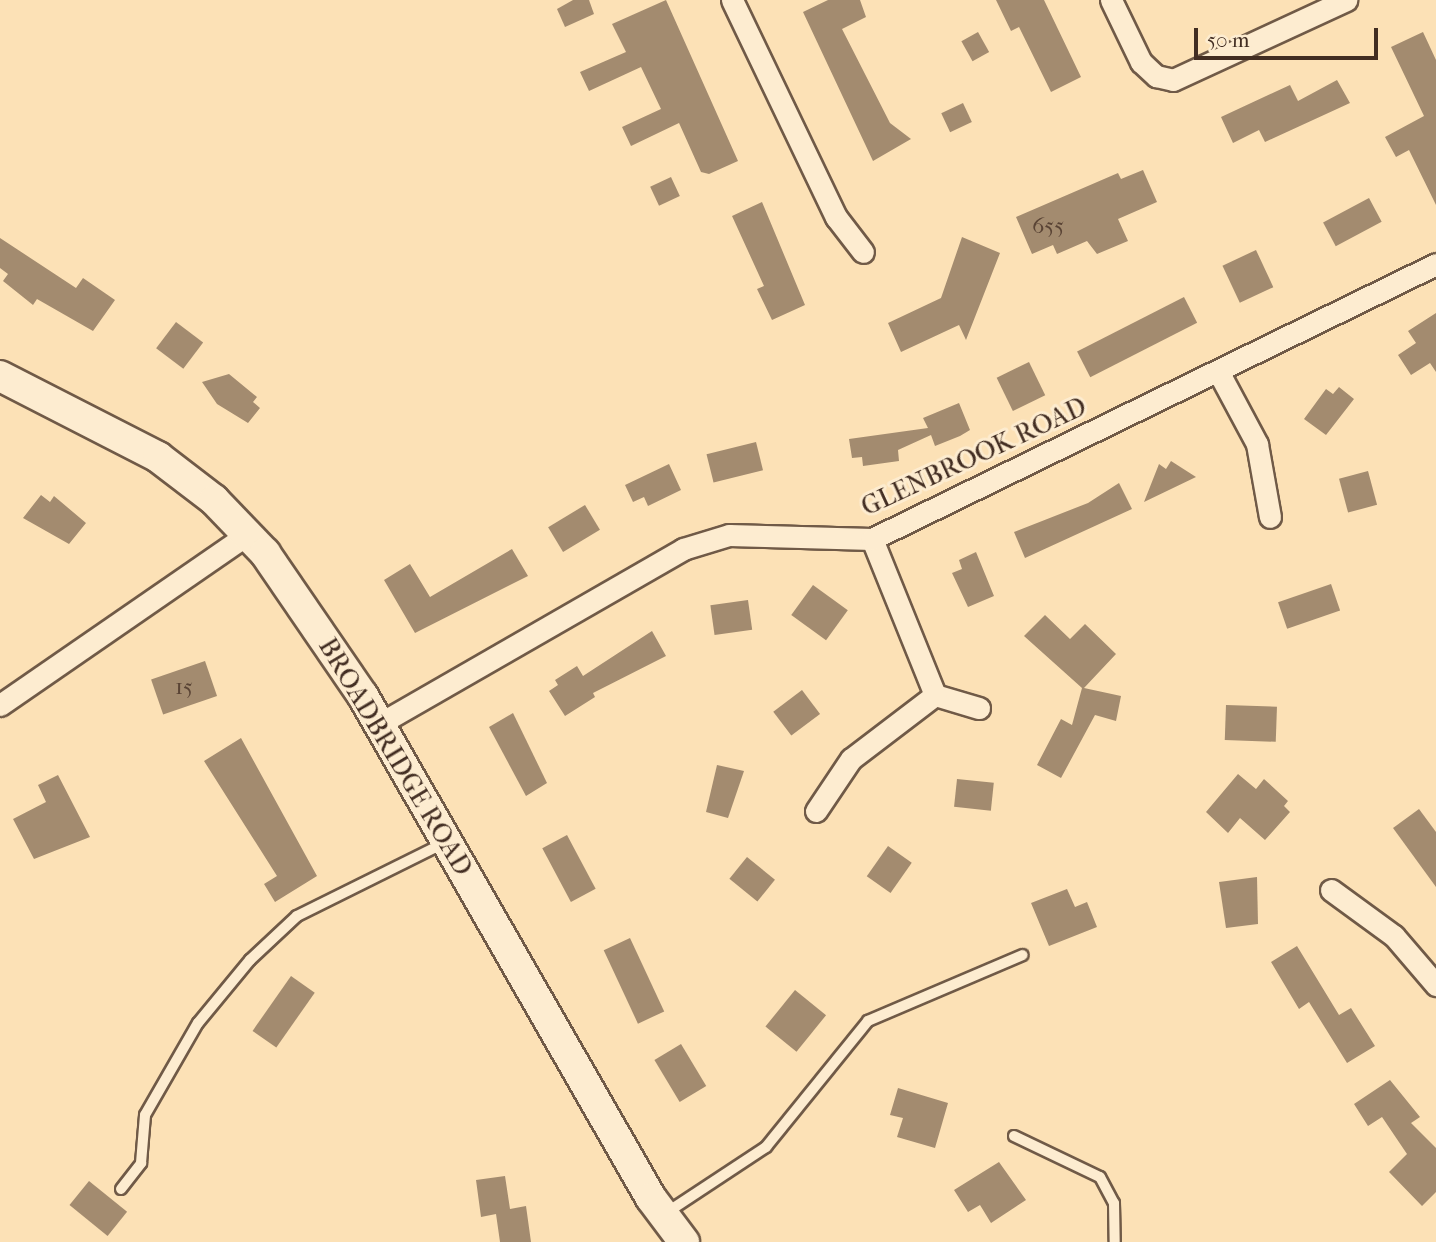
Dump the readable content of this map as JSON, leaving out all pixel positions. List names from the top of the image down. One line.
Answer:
{"streets":{"main road":["BROADBRIDGE ROAD"],"street":["GLENBROOK ROAD"]},"crossings":[["GLENBROOK ROAD","BROADBRIDGE ROAD"]],"house_numbers":["655","15"],"scale_bar":"50 m"}
